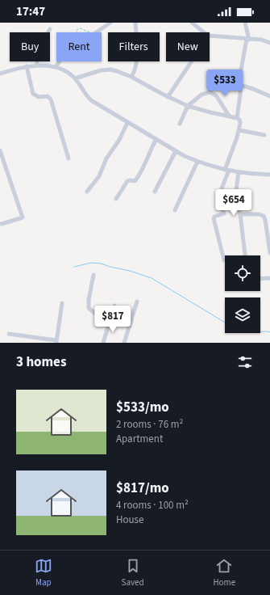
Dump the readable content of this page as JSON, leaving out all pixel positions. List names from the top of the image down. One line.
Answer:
{"page":{"status":"17:47","chip":["Buy","Rent","Filters","New"],"price":["$533","$654","$817"],"heading":"3 homes","list":[{"name":"$533/mo","note":"2 rooms · 76 m² · Apartment"},{"name":"$817/mo","note":"4 rooms · 100 m² · House"}],"tabs":["Map","Saved","Home"]}}
